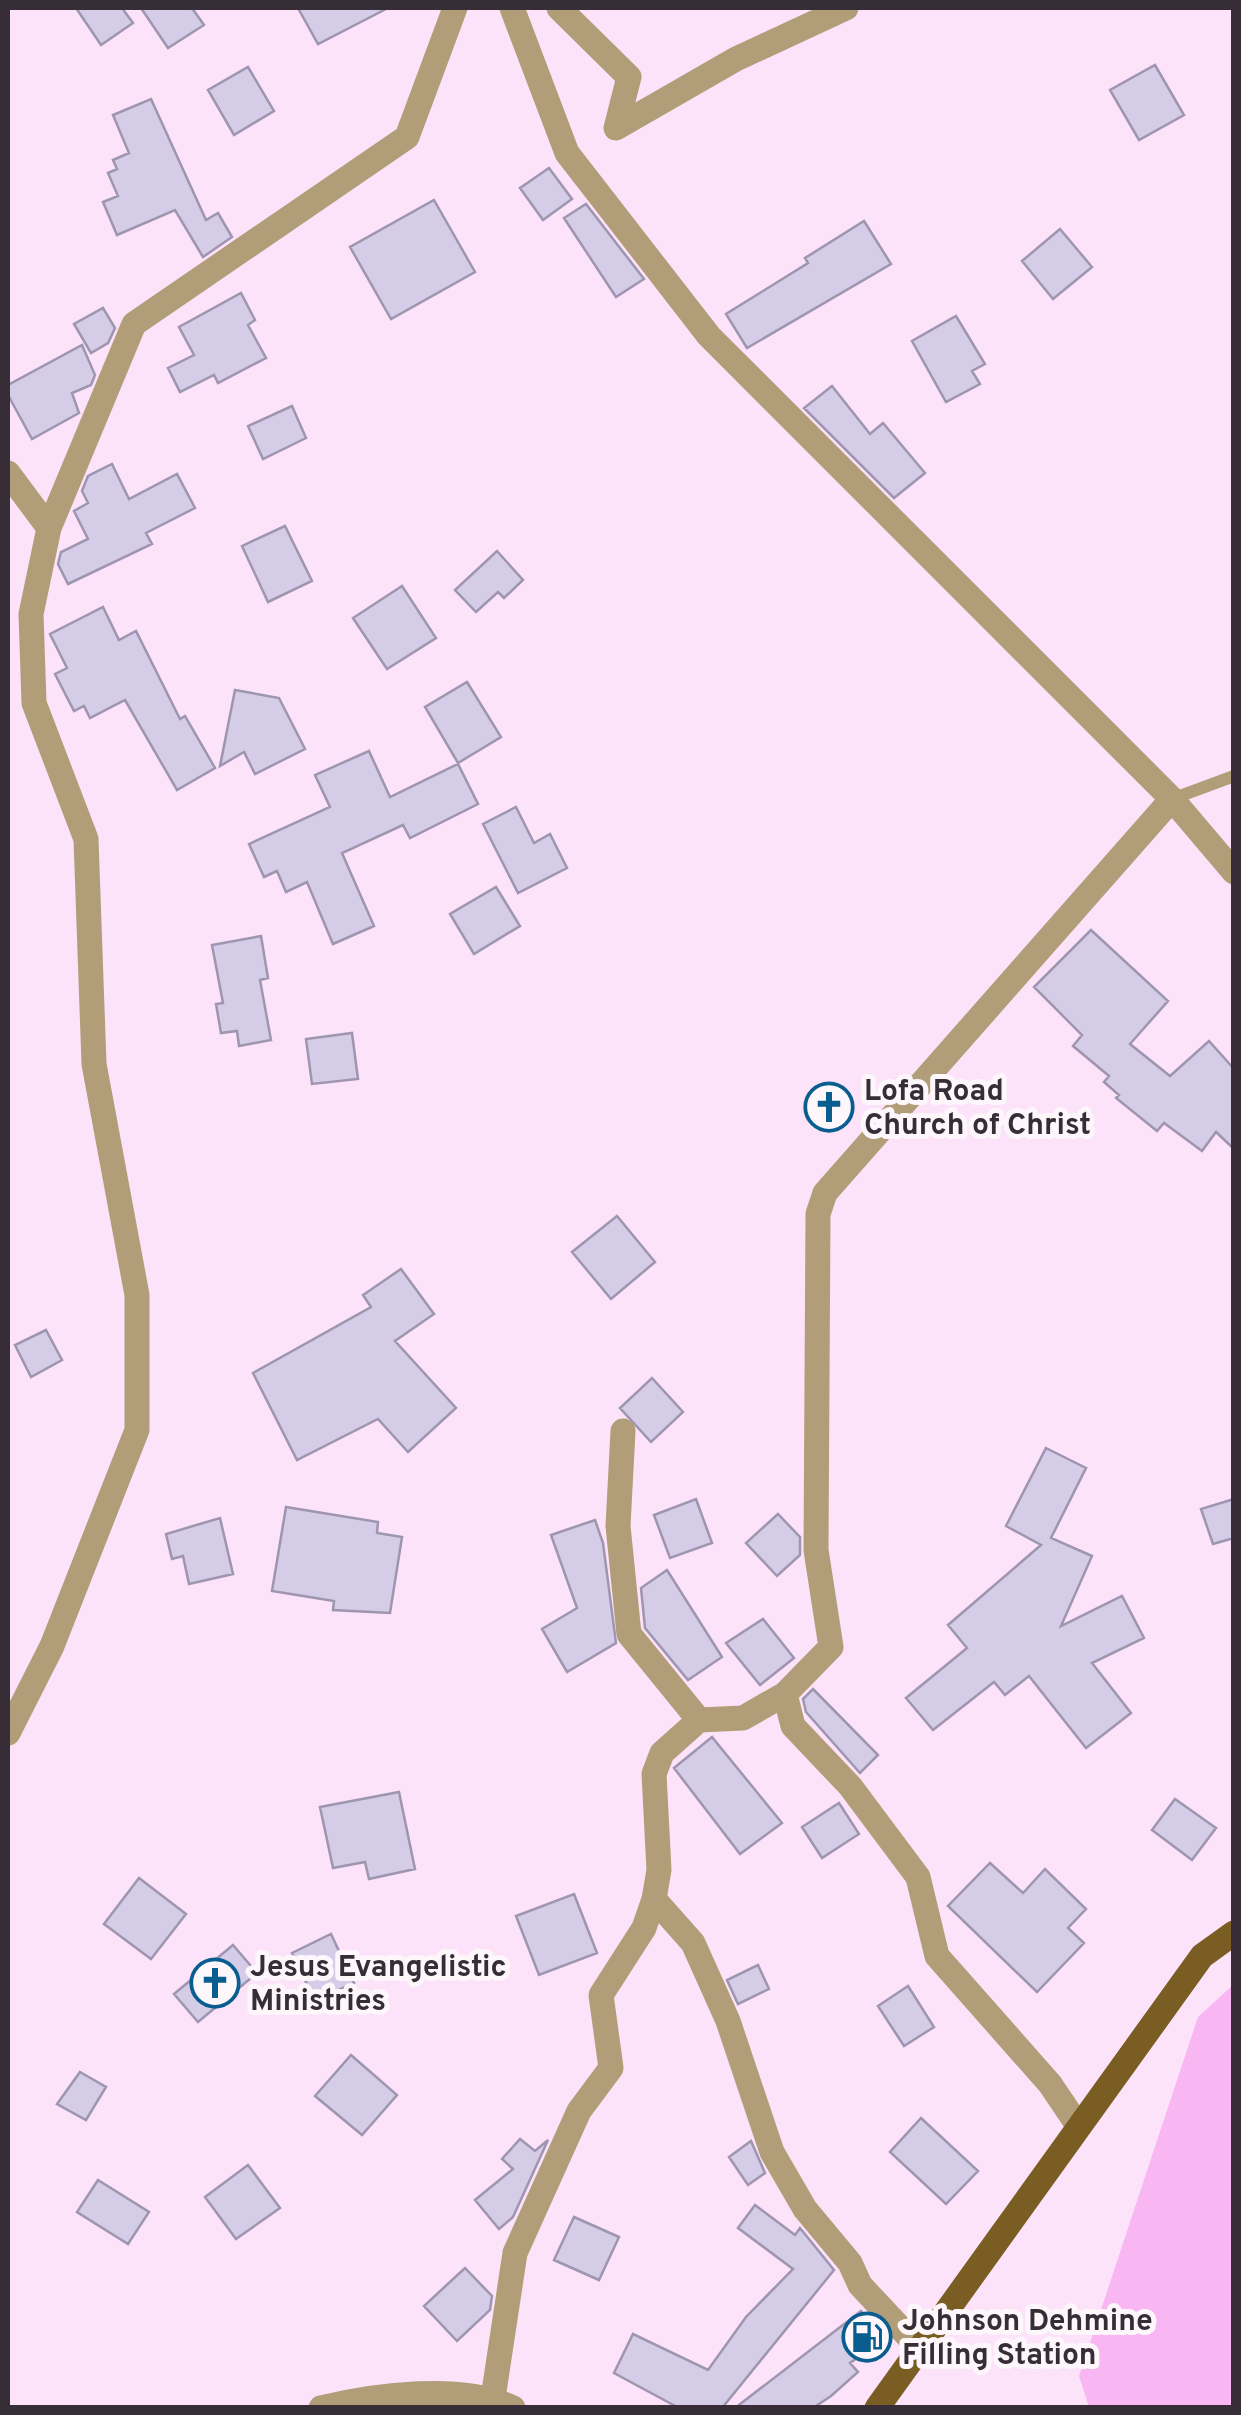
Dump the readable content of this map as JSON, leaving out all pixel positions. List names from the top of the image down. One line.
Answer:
{"places":{"church":["Lofa Road Church of Christ","Jesus Evangelistic Ministries"],"fuel station":["Johnson Dehmine Filling Station"]}}
